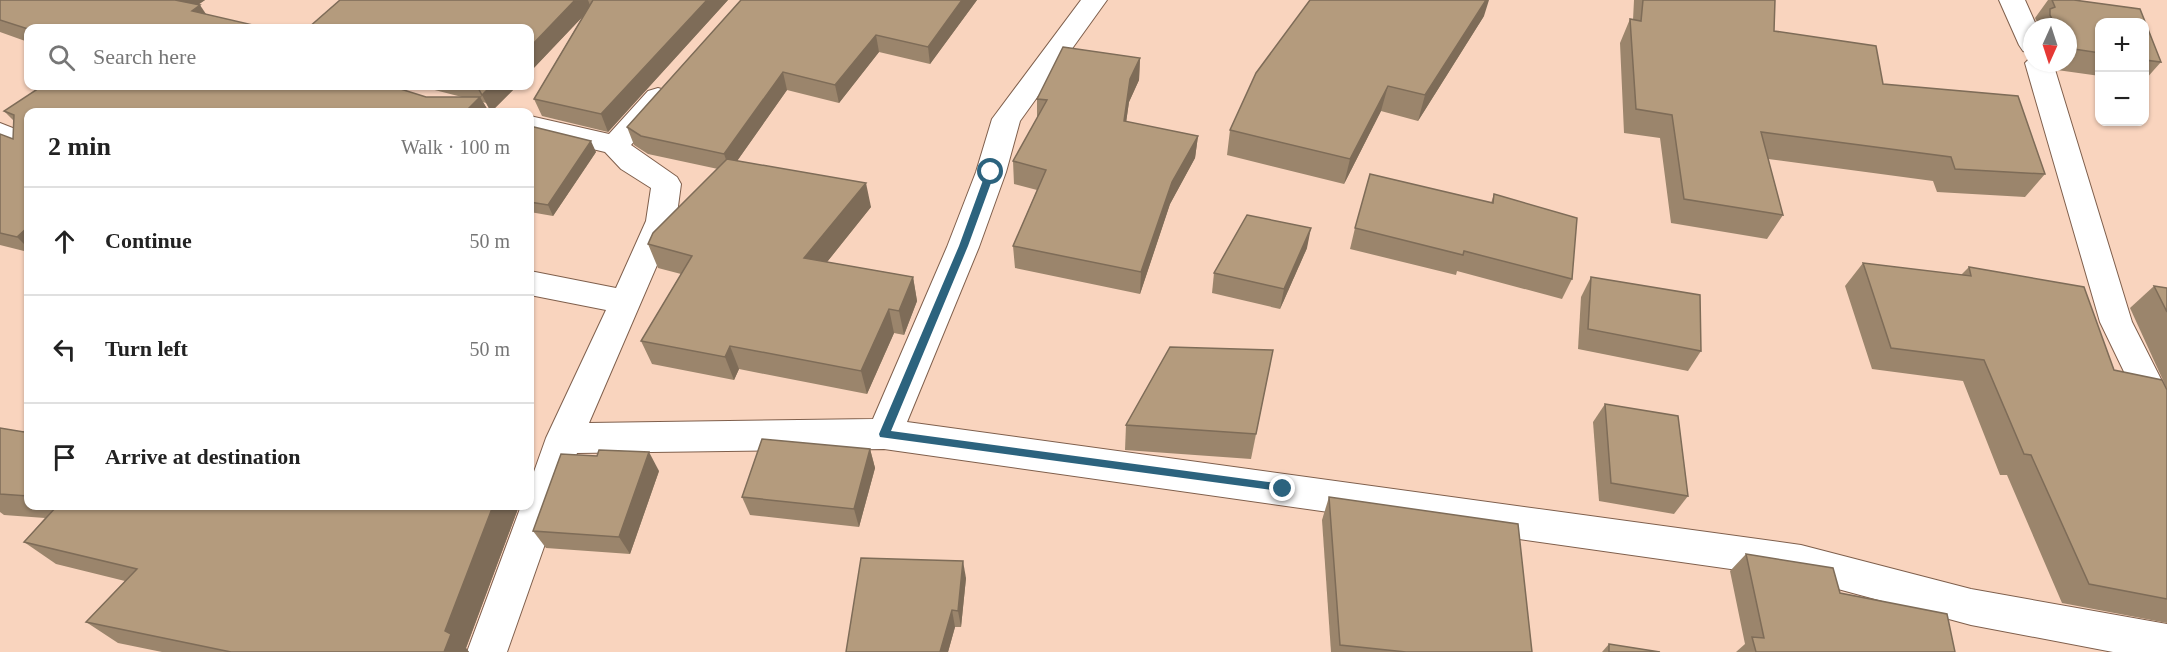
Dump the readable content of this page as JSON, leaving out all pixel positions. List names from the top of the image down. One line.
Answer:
{"north":"bottom","page":{"map_buttons":["+","−"],"search":"Search here","heading":["2 min","Walk · 100 m"],"list":[["Continue","50 m"],["Turn left","50 m"],"Arrive at destination"]}}
